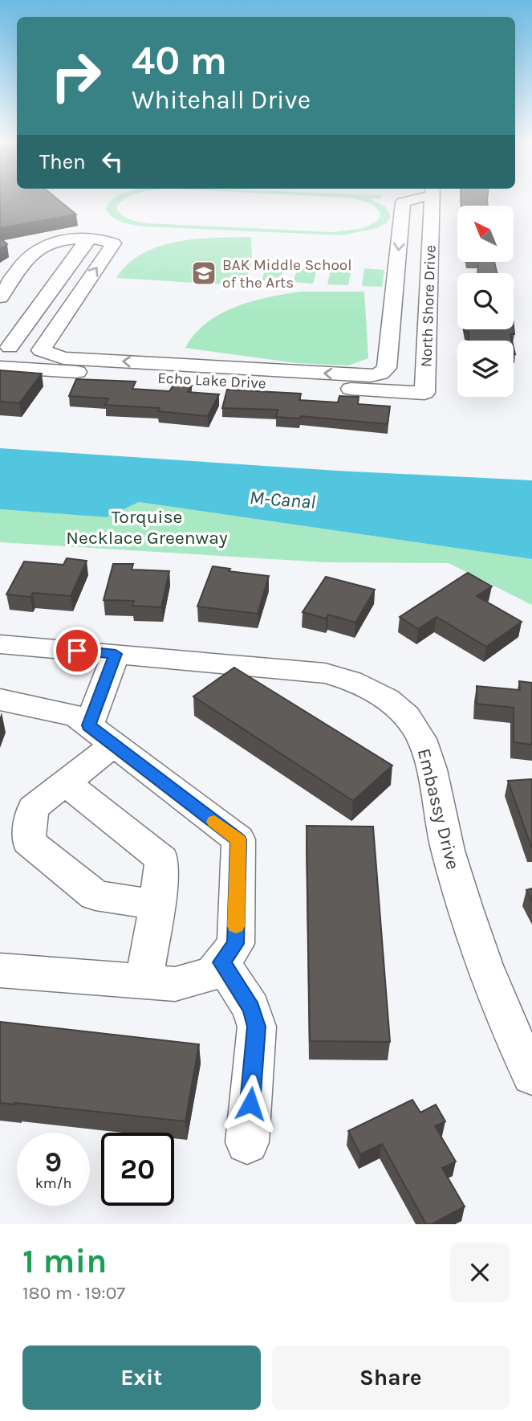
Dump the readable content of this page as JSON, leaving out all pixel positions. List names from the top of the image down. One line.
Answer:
{"streets":{"street":["North Shore Drive","Echo Lake Drive","Embassy Drive"]},"crossings":[["North Shore Drive","Echo Lake Drive"]],"water":["M-Canal"],"parks":["Torquise Necklace Greenway"],"places":{"school or university":["BAK Middle School of the Arts"]},"north":"top left","page":{"turn":["40 m","Whitehall Drive"],"then":"Then","speed":"9 km/h","limit":"20","heading":["1 min","180 m · 19:07"],"buttons":["Exit","Share"]}}
